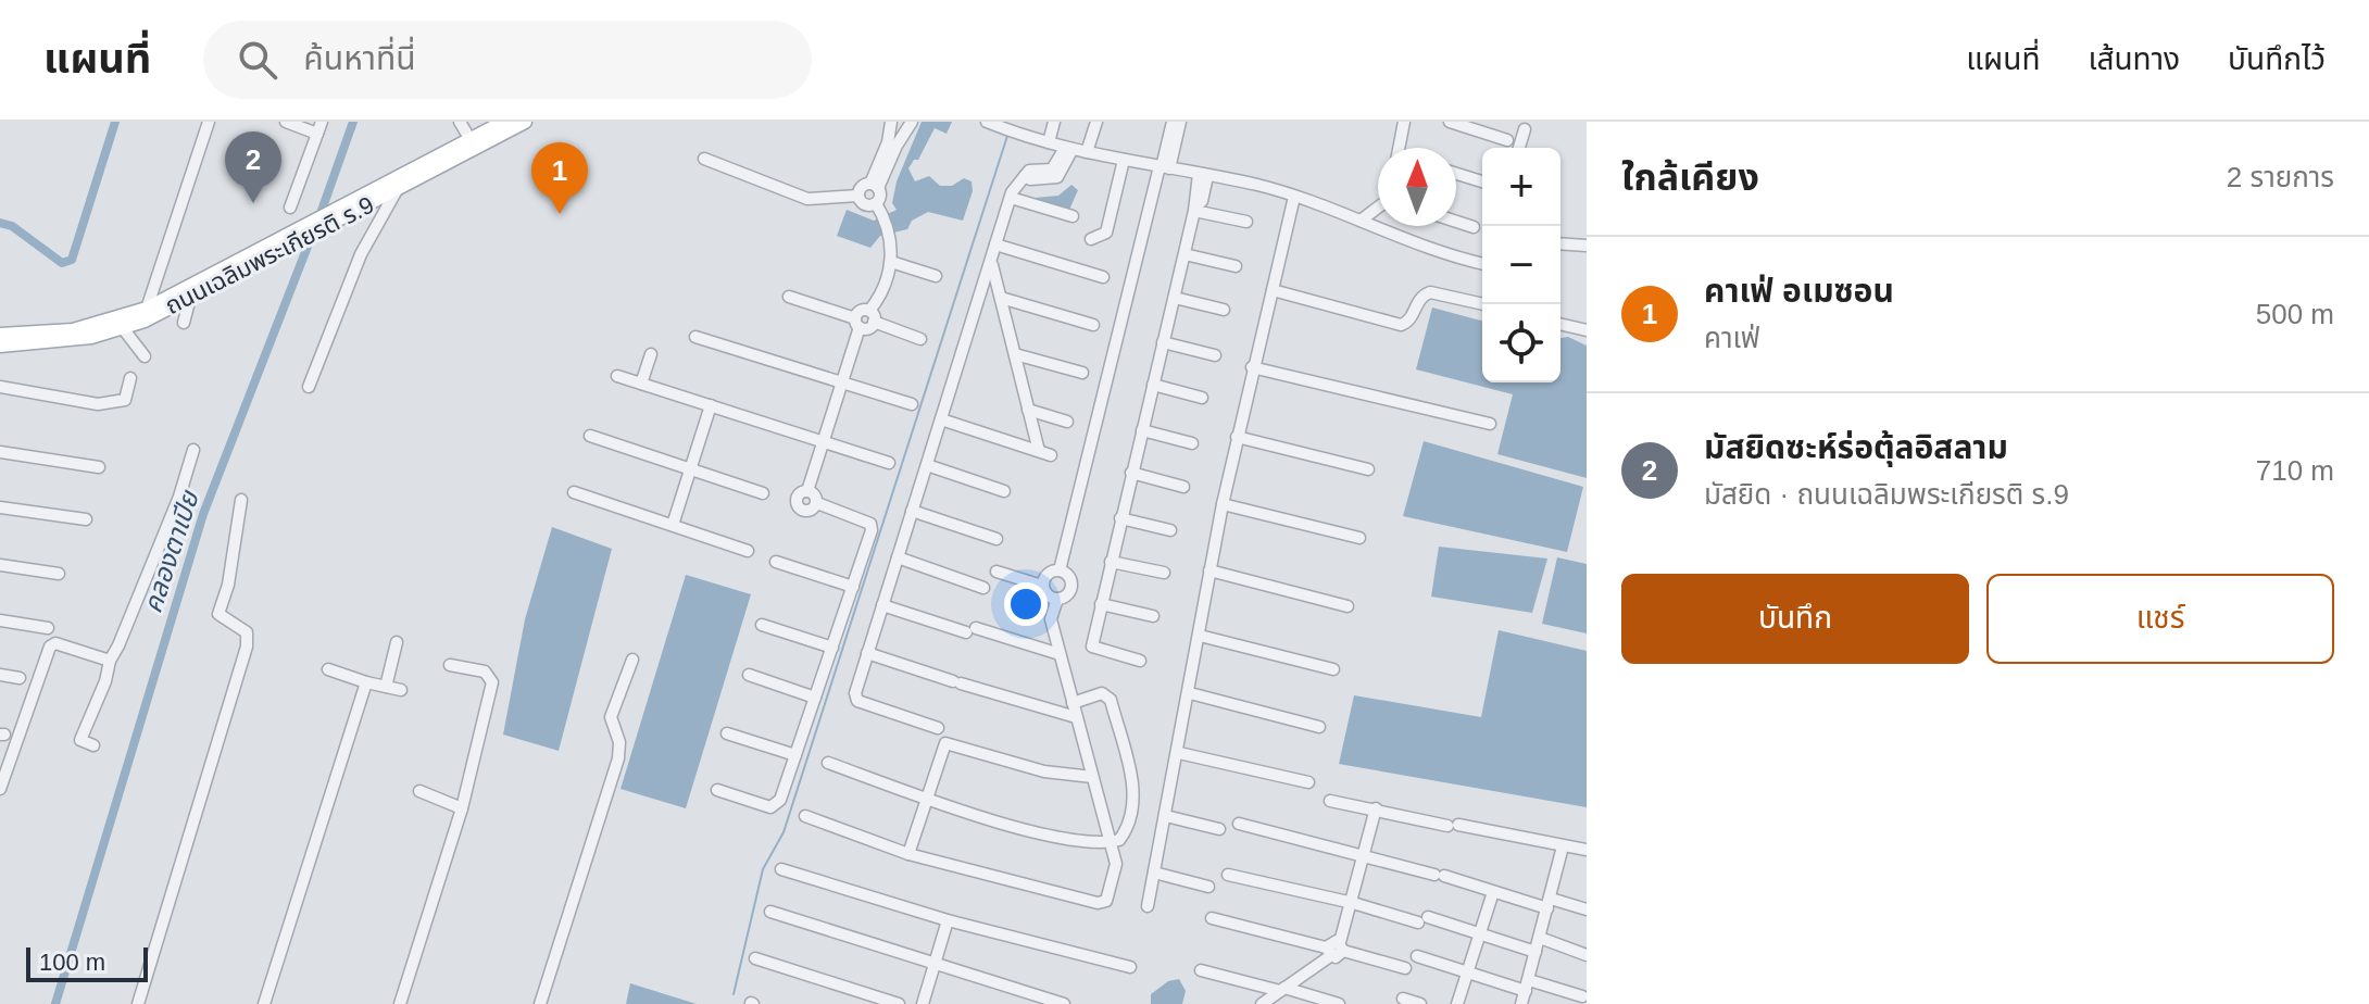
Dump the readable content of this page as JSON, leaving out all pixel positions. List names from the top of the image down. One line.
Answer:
{"streets":{"main road":["ถนนเฉลิมพระเกียรติ ร.9"]},"water":["คลองตาเปีย"],"scale_bar":"100 m","north":"top","page":{"header":"แผนที่","search":"ค้นหาที่นี่","nav":["แผนที่","เส้นทาง","บันทึกไว้"],"heading":["ใกล้เคียง","2 รายการ"],"pins":["2","1"],"map_buttons":["+","−"],"list":[{"mark":"1","name":"คาเฟ่ อเมซอน","note":"คาเฟ่","value":"500 m"},{"mark":"2","name":"มัสยิดซะห์ร่อตุ้ลอิสลาม","note":"มัสยิด · ถนนเฉลิมพระเกียรติ ร.9","value":"710 m"}],"buttons":["บันทึก","แชร์"],"scale":"100 m"}}
